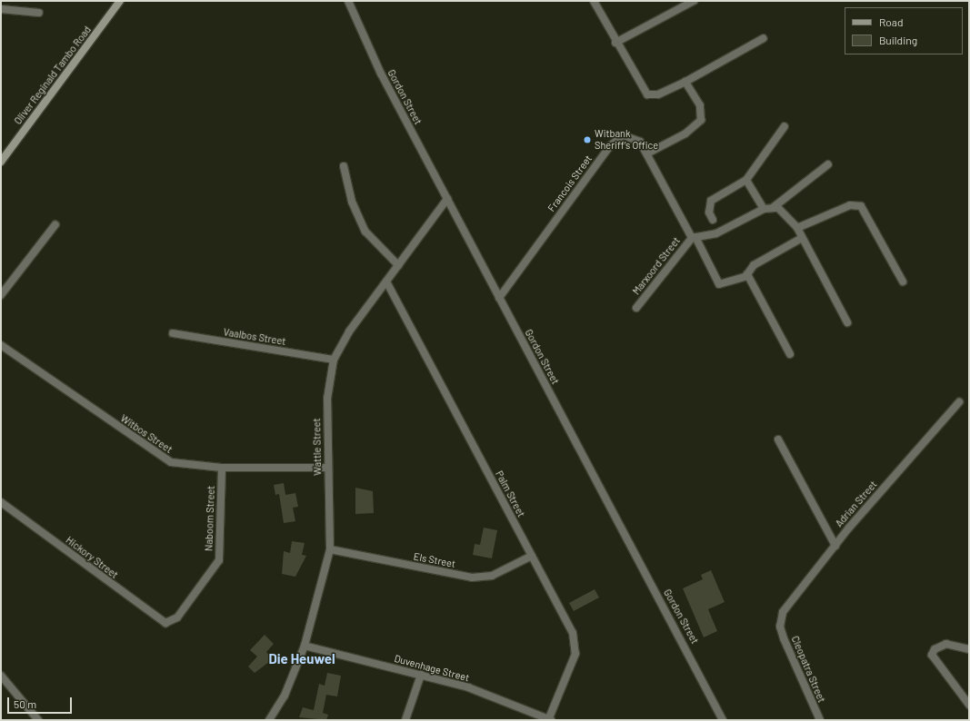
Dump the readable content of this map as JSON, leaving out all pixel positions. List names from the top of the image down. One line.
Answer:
{"streets":{"main road":["Oliver Reginald Tambo Road"],"street":["Gordon Street","Francois Street","Marxoord Street","Vaalbos Street","Witbos Street","Wattle Street","Palm Street","Adrian Street","Naboom Street","Hickory Street","Els Street","Duvenhage Street","Cleopatra Street"]},"crossings":[["Gordon Street","Francois Street"],["Gordon Street","Wattle Street"],["Francois Street","Marxoord Street"],["Vaalbos Street","Wattle Street"],["Witbos Street","Wattle Street"],["Witbos Street","Naboom Street"],["Wattle Street","Palm Street"],["Wattle Street","Els Street"],["Wattle Street","Duvenhage Street"],["Palm Street","Els Street"],["Palm Street","Duvenhage Street"],["Adrian Street","Cleopatra Street"],["Naboom Street","Hickory Street"]],"districts":["Die Heuwel"],"places":["Witbank Sheriff’s Office"],"legend":["Road","Building"],"scale_bar":"50 m"}
